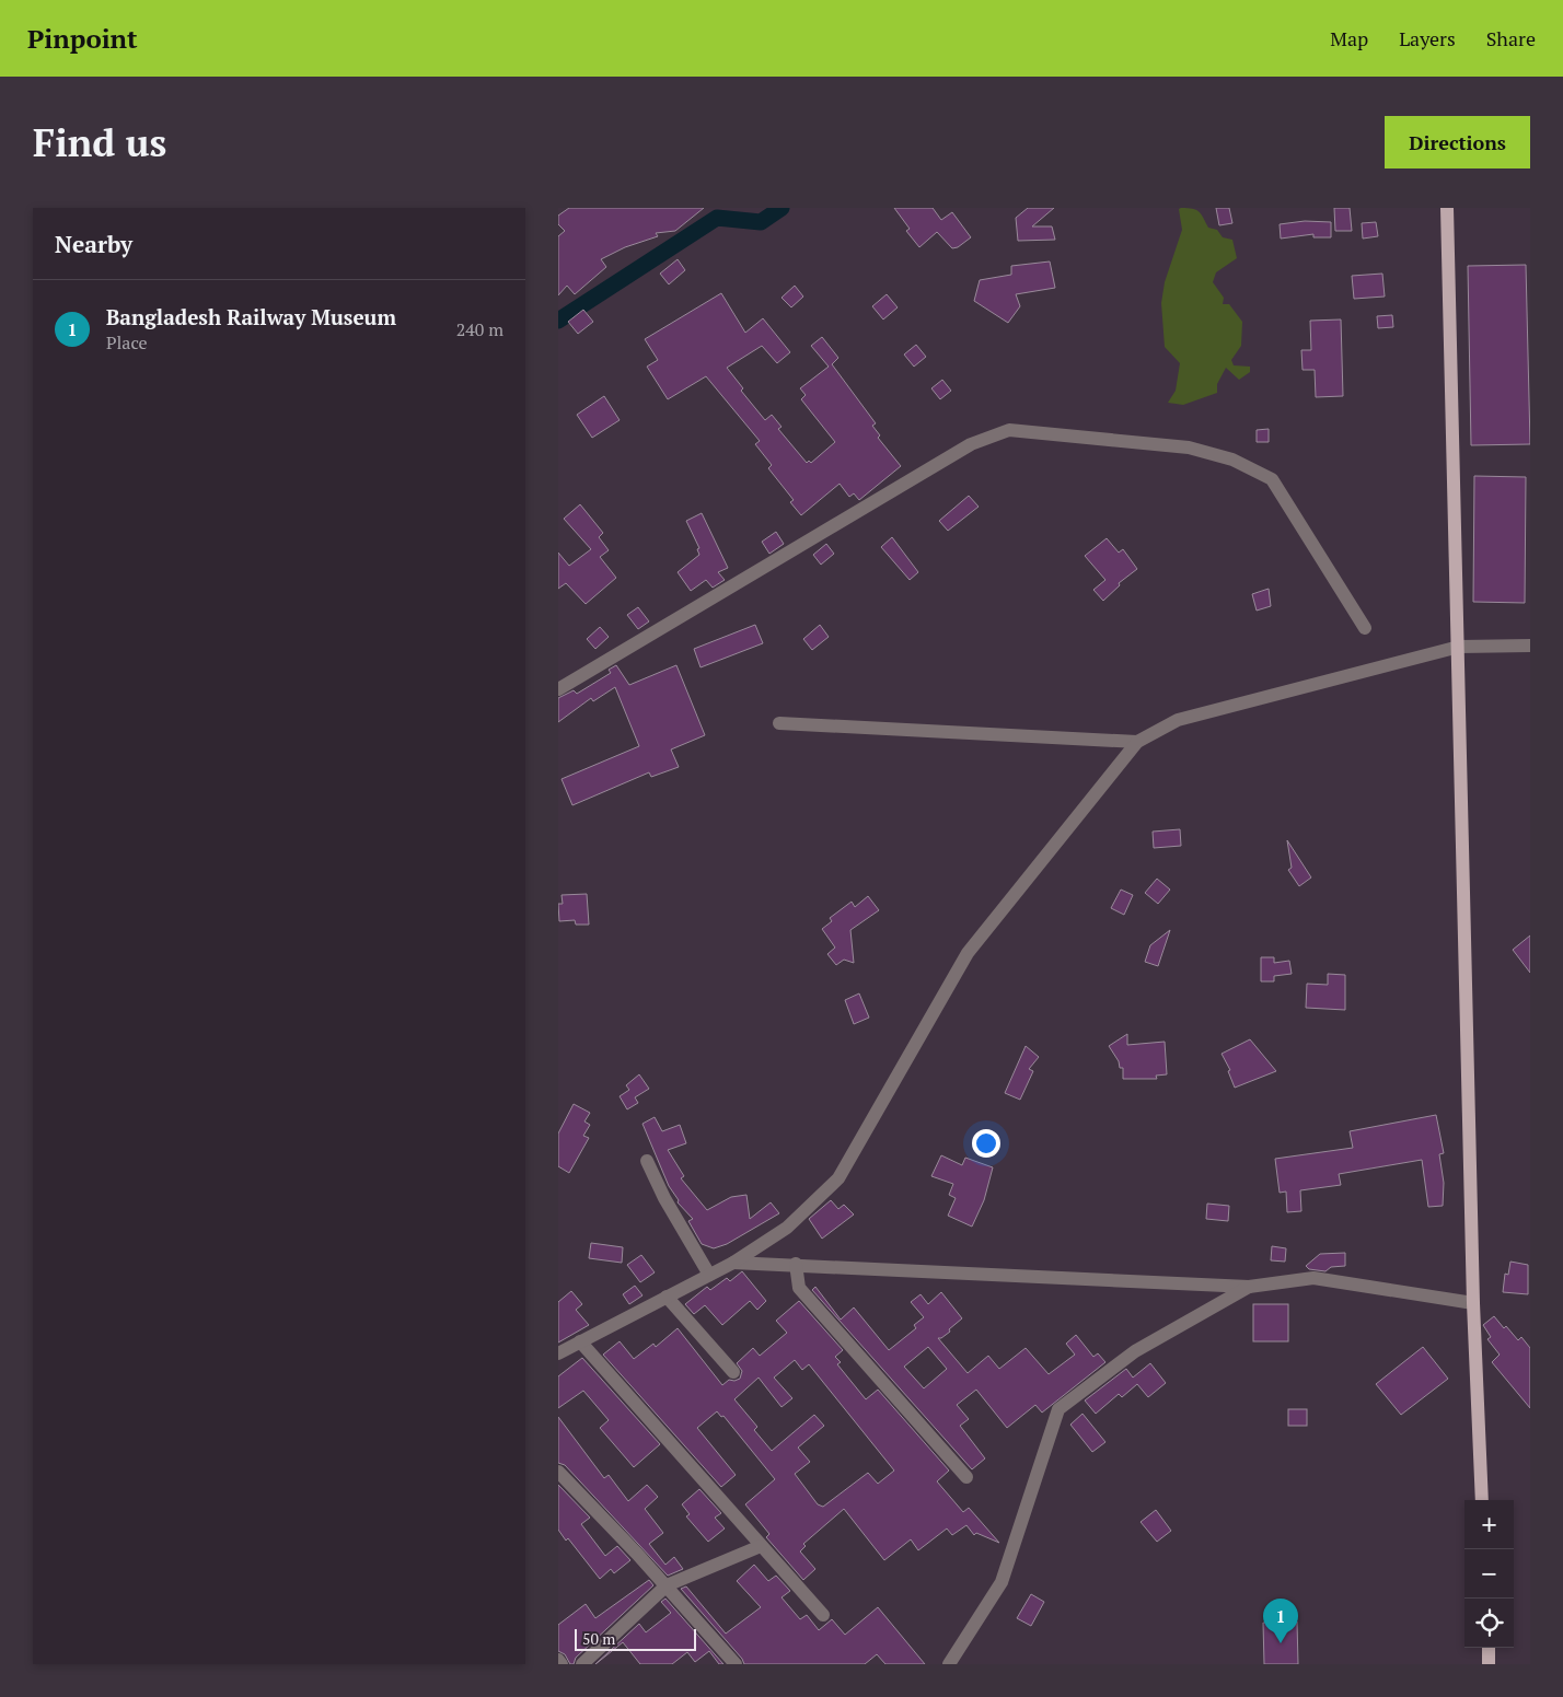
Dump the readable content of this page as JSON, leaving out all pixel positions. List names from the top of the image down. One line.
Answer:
{"scale_bar":"50 m","page":{"header":"Pinpoint","nav":["Map","Layers","Share"],"buttons":"Directions","title":"Find us","heading":"Nearby","list":[{"mark":"1","name":"Bangladesh Railway Museum","note":"Place","value":"240 m"}],"map_buttons":["+","−"],"pins":"1","scale":"50 m"}}
